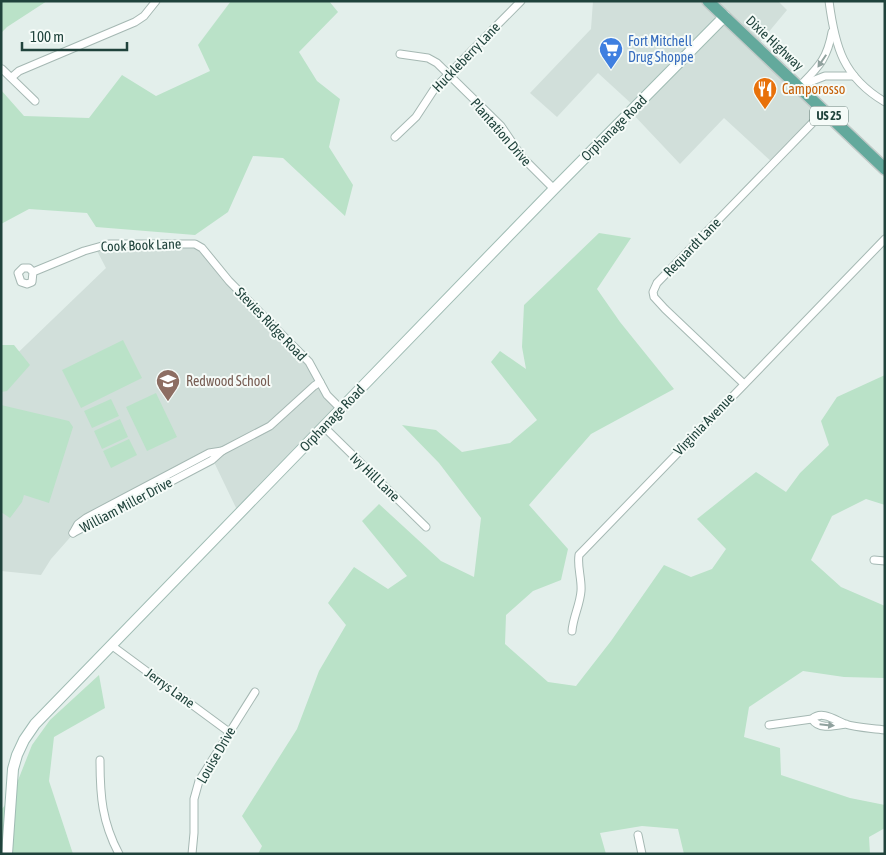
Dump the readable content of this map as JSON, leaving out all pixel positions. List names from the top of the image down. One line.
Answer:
{"streets":{"main road":["Dixie Highway","US 25","Orphanage Road"],"street":["Huckleberry Lane","Plantation Drive","Cook Book Lane","Requardt Lane","Stevies Ridge Road","Virginia Avenue","Ivy Hill Lane","William Miller Drive","Jerrys Lane","Louise Drive"]},"crossings":[["Dixie Highway","Orphanage Road"],["Dixie Highway","Requardt Lane"],["Huckleberry Lane","Plantation Drive"],["Orphanage Road","Plantation Drive"],["Orphanage Road","Stevies Ridge Road"],["Orphanage Road","Ivy Hill Lane"],["Orphanage Road","Jerrys Lane"],["Cook Book Lane","Stevies Ridge Road"],["Requardt Lane","Virginia Avenue"],["Stevies Ridge Road","William Miller Drive"],["Jerrys Lane","Louise Drive"]],"places":{"supermarket":["Fort Mitchell Drug Shoppe"],"restaurant":["Camporosso"],"school or university":["Redwood School"]},"scale_bar":"100 m"}
